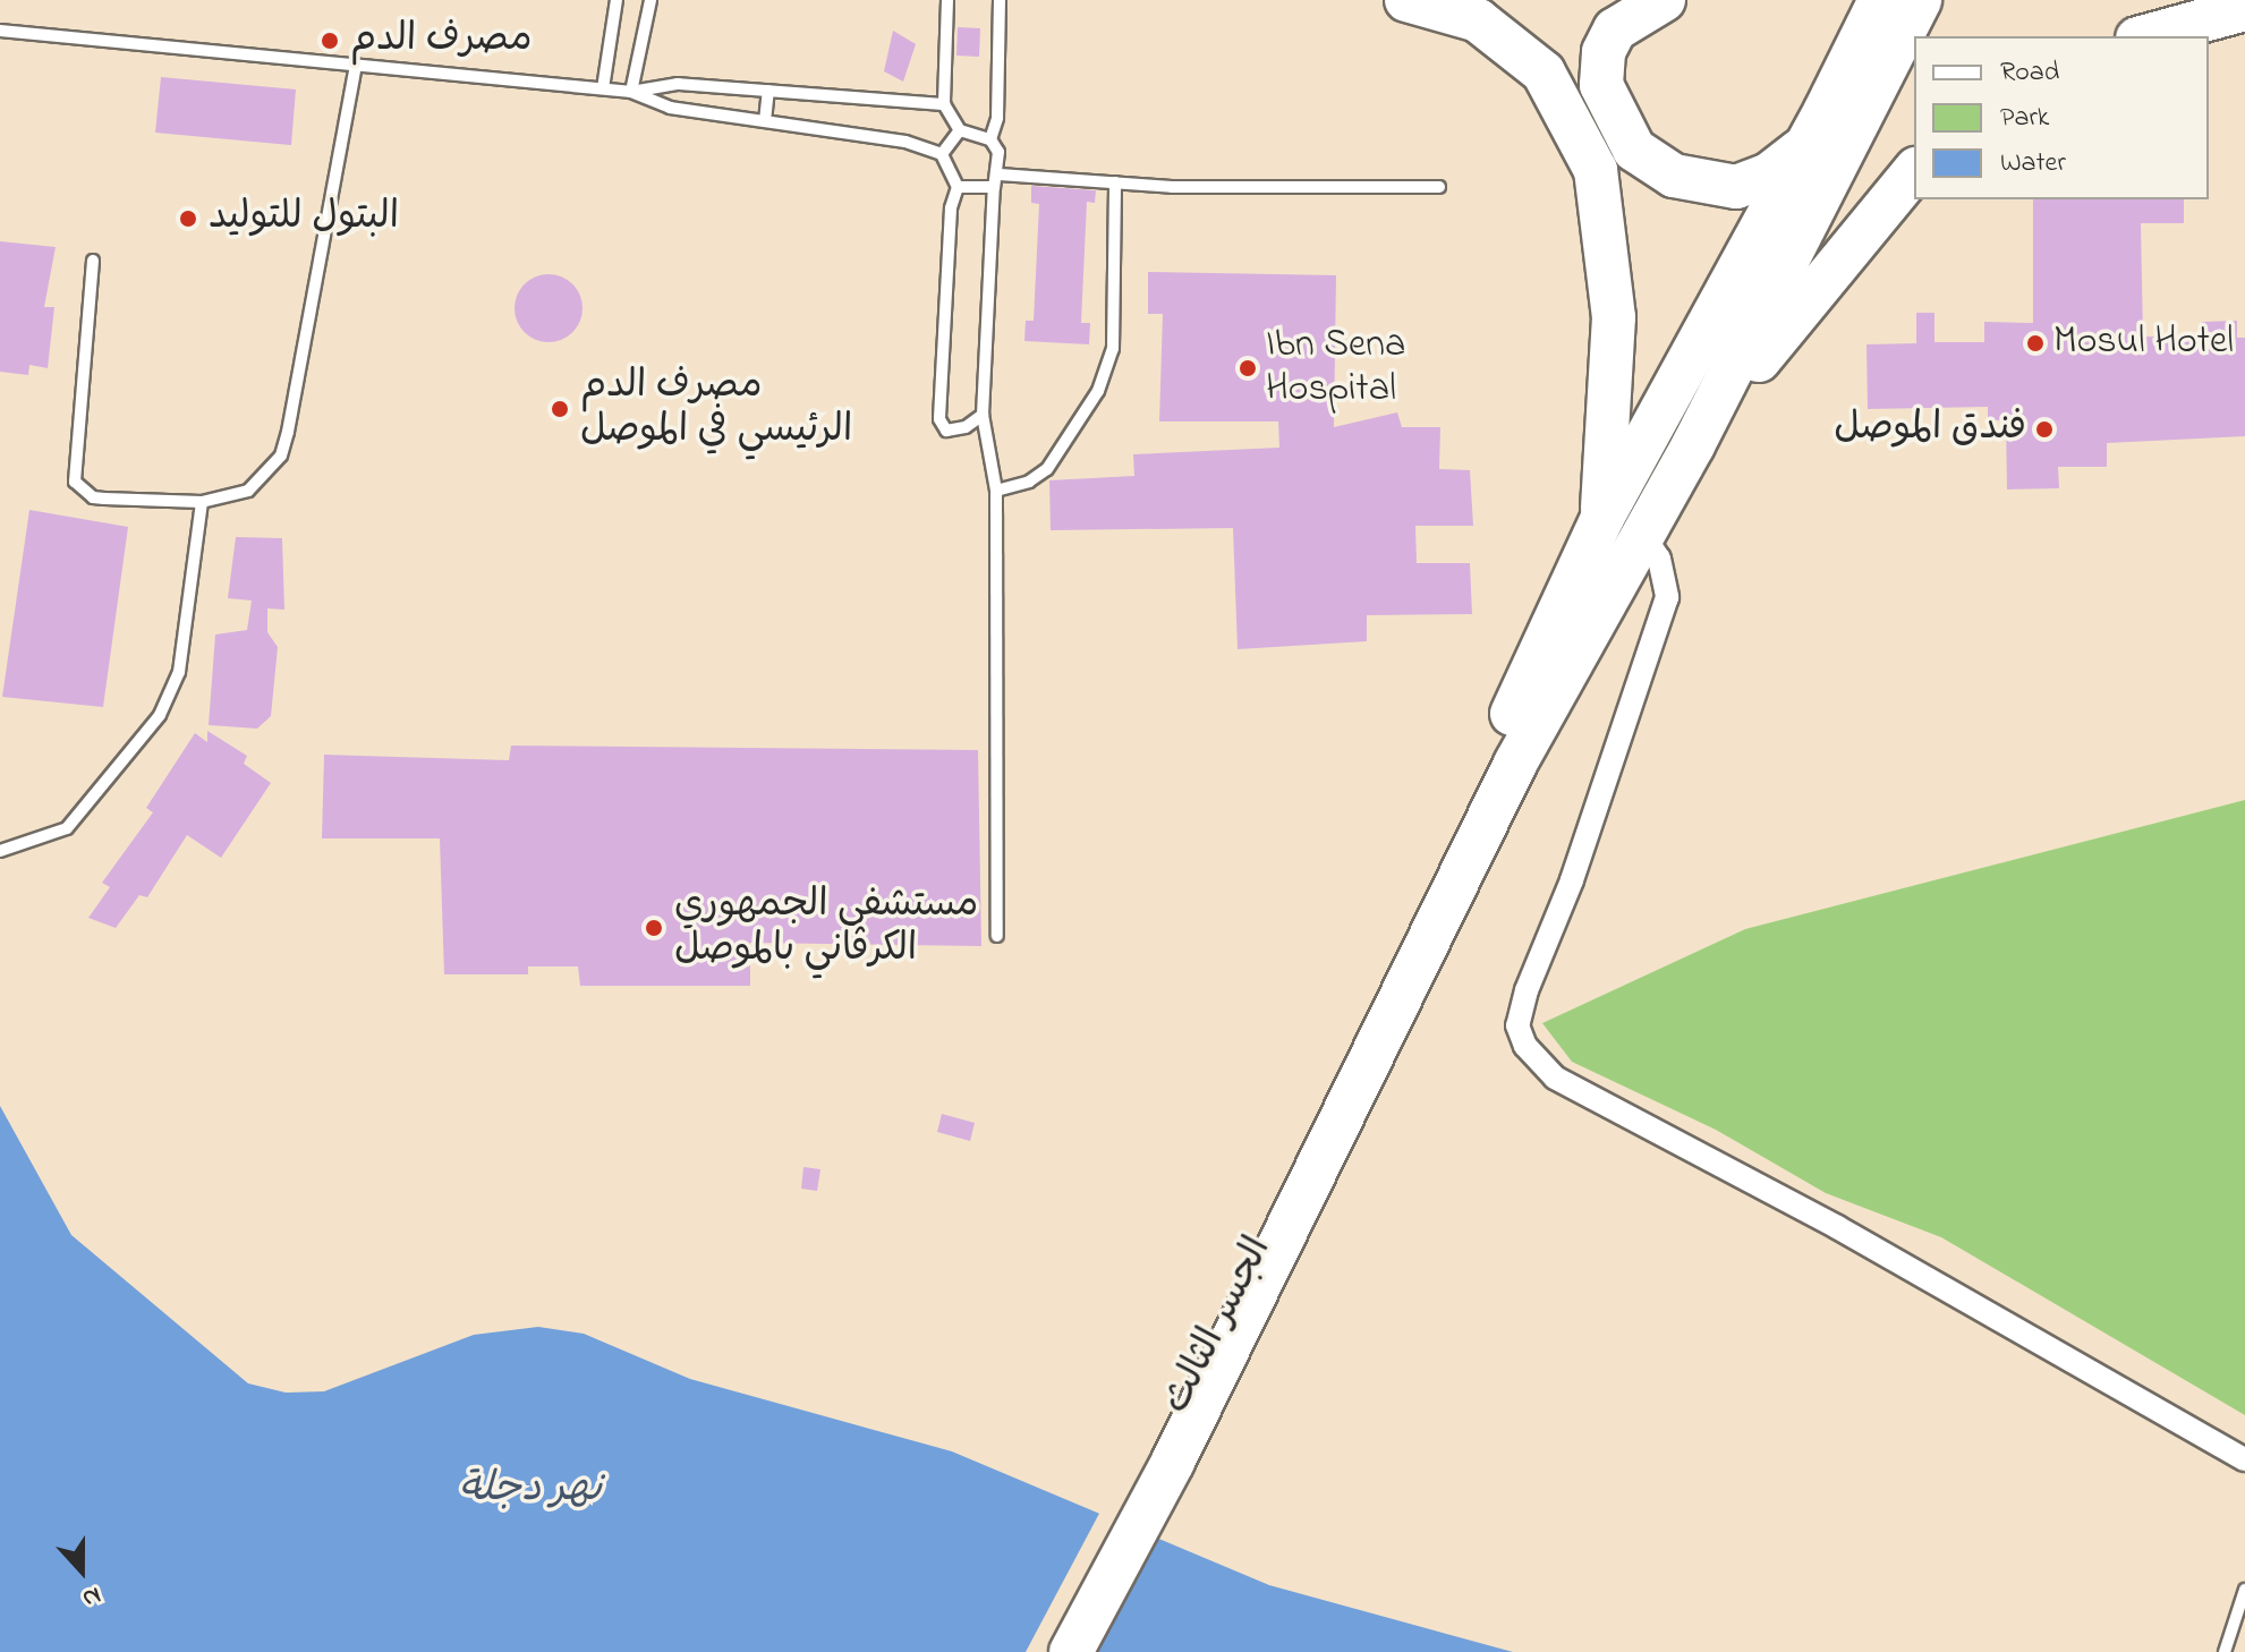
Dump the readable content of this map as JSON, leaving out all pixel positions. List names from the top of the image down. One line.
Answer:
{"streets":{"highway":["الجسر الثالث"]},"water":["نهر دجلة"],"places":["مصرف الدم","البتول للتوليد","Mosul Hotel","Ibn Sena Hospital","مصرف الدم الرئيسي في الموصل","فندق الموصل","مستشفى الجمهوري الكرڤاني بالموصل"],"legend":["Road","Park","Water"],"north":"bottom"}
